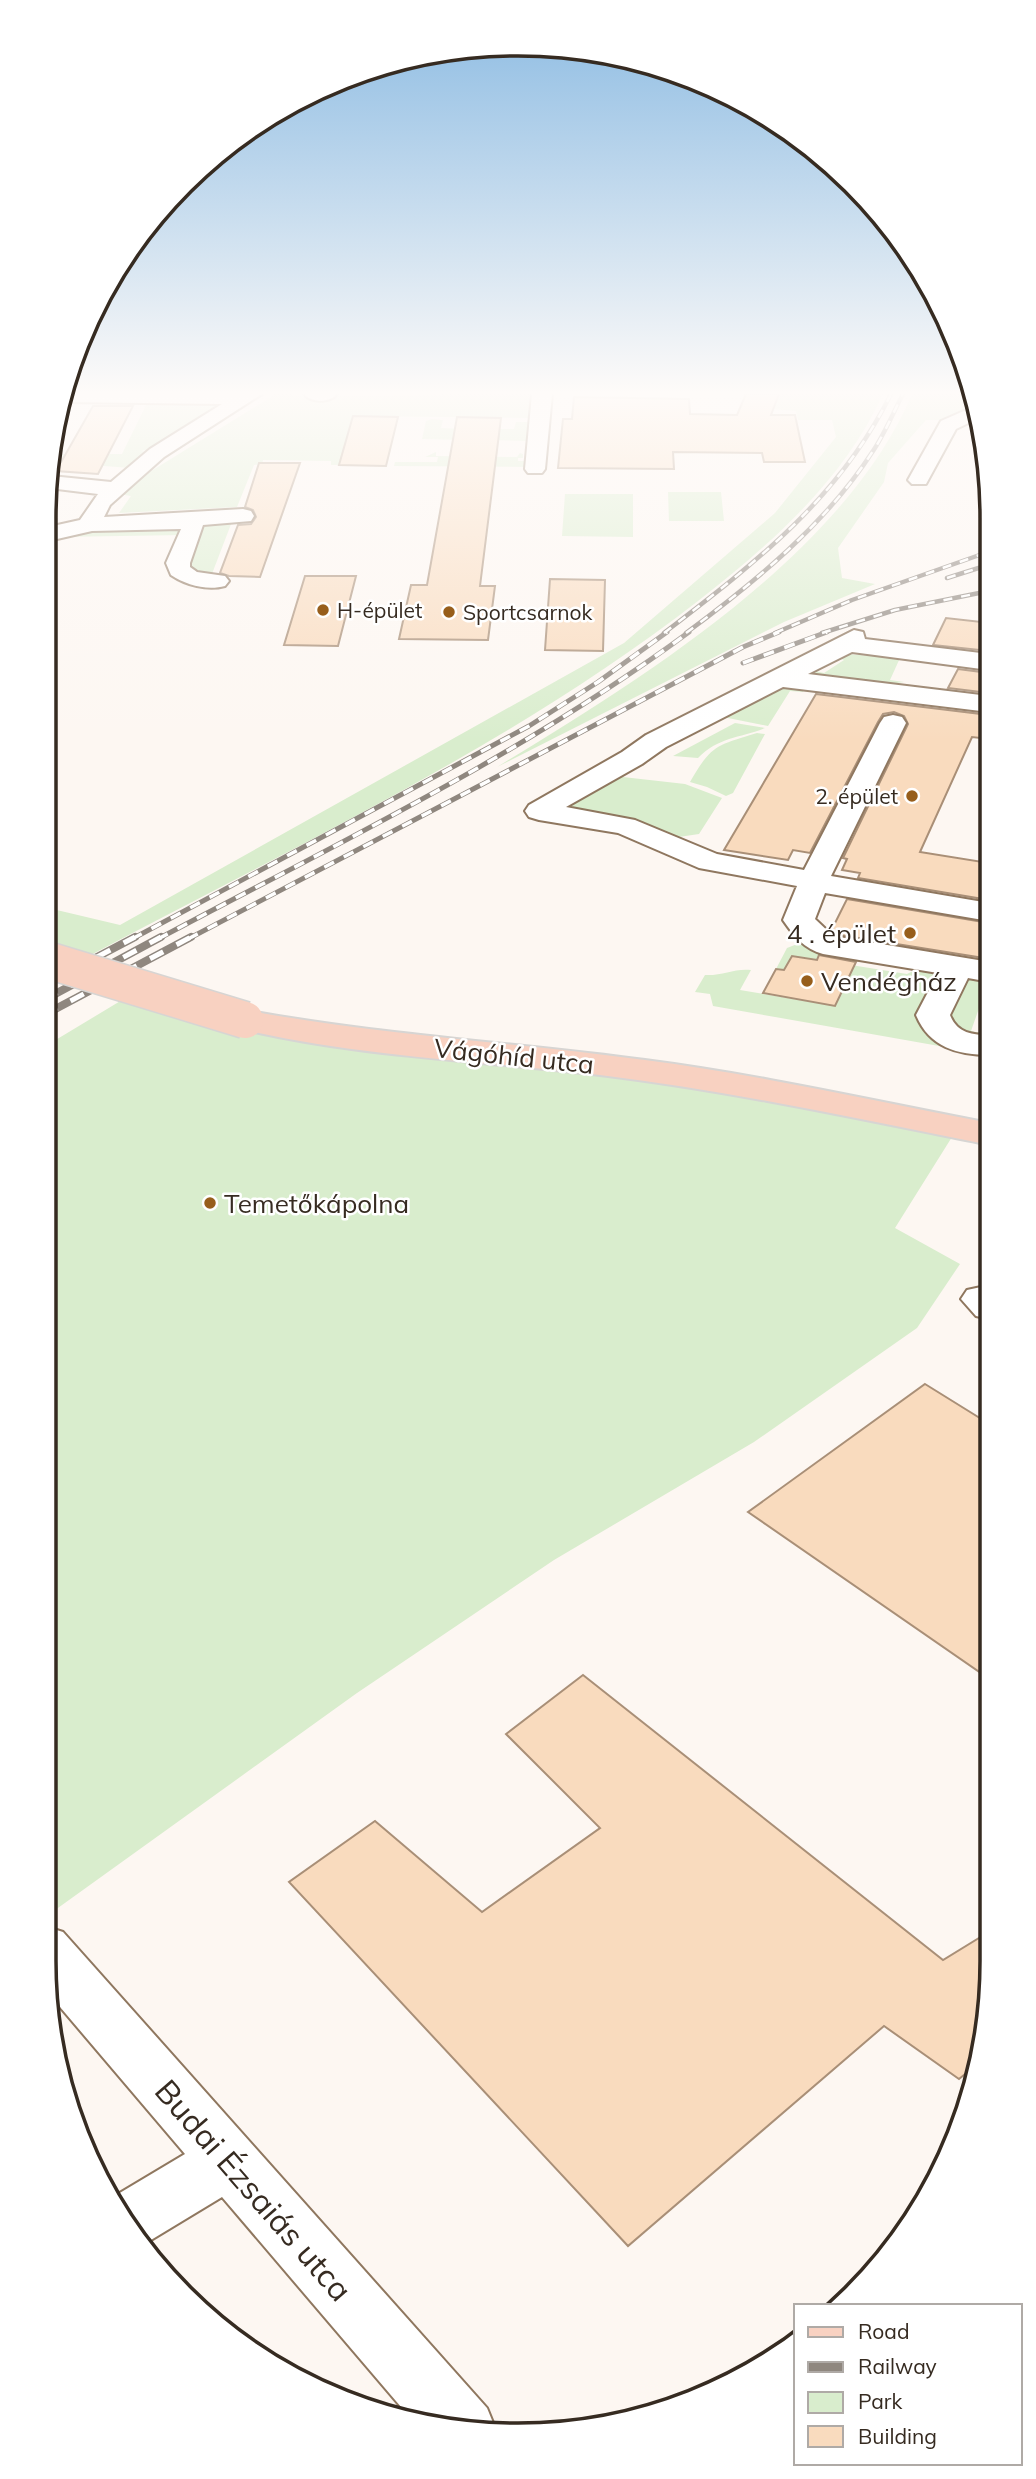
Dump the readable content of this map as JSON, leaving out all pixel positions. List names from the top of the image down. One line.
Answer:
{"streets":{"main road":["Vágóhíd utca"],"street":["Budai Ézsaiás utca"]},"places":["H-épület","Sportcsarnok","2. épület","4 . épület","Vendégház","Temetőkápolna"],"legend":["Road","Railway","Park","Building"]}
